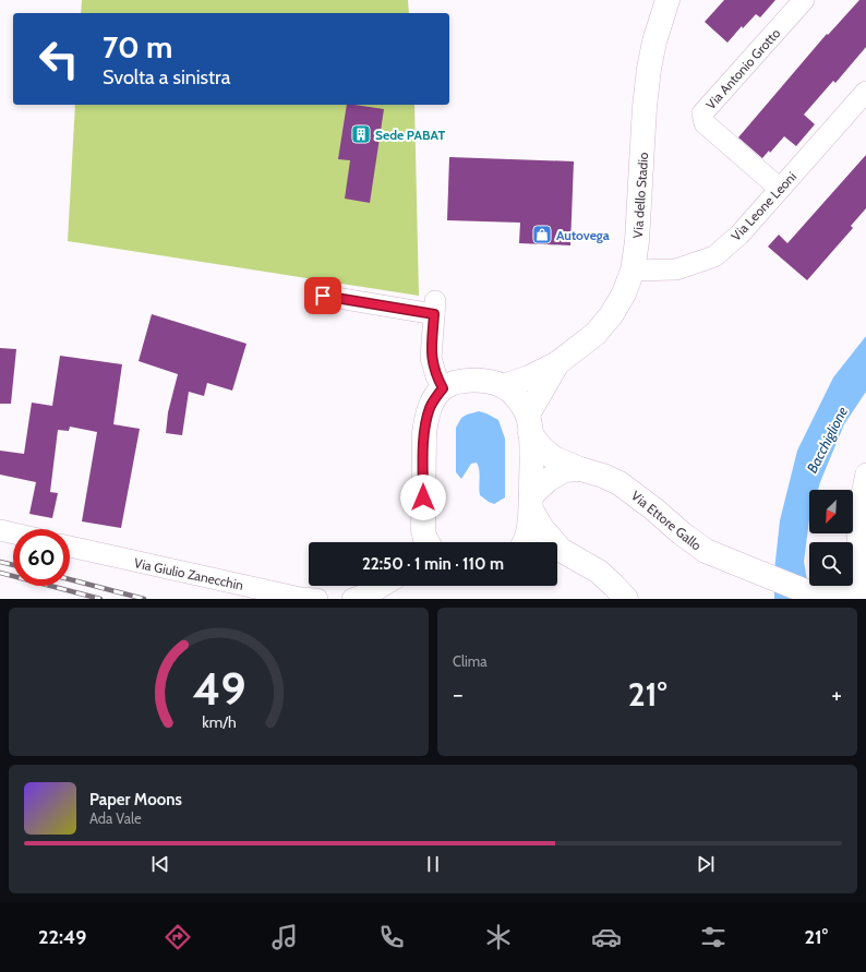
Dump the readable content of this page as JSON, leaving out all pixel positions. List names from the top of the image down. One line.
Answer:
{"streets":{"main road":["Via dello Stadio","Via Ettore Gallo"],"street":["Via Antonio Grotto","Via Leone Leoni","Via Giulio Zanecchin"]},"crossings":[["Via Antonio Grotto","Via Leone Leoni"],["Via dello Stadio","Via Leone Leoni"],["Via dello Stadio","Via Ettore Gallo"]],"water":["Bacchiglione"],"places":{"building":["Sede PABAT"],"shop":["Autovega"]},"north":"bottom left","page":{"turn":["70 m","Svolta a sinistra"],"limit":"60","trip":"22:50 · 1 min · 110 m","tile":"Clima","heat":["−","21°","+"],"song":["Paper Moons","Ada Vale"],"tabs":["22:49","21°"],"gauge":["49","km/h"]}}
